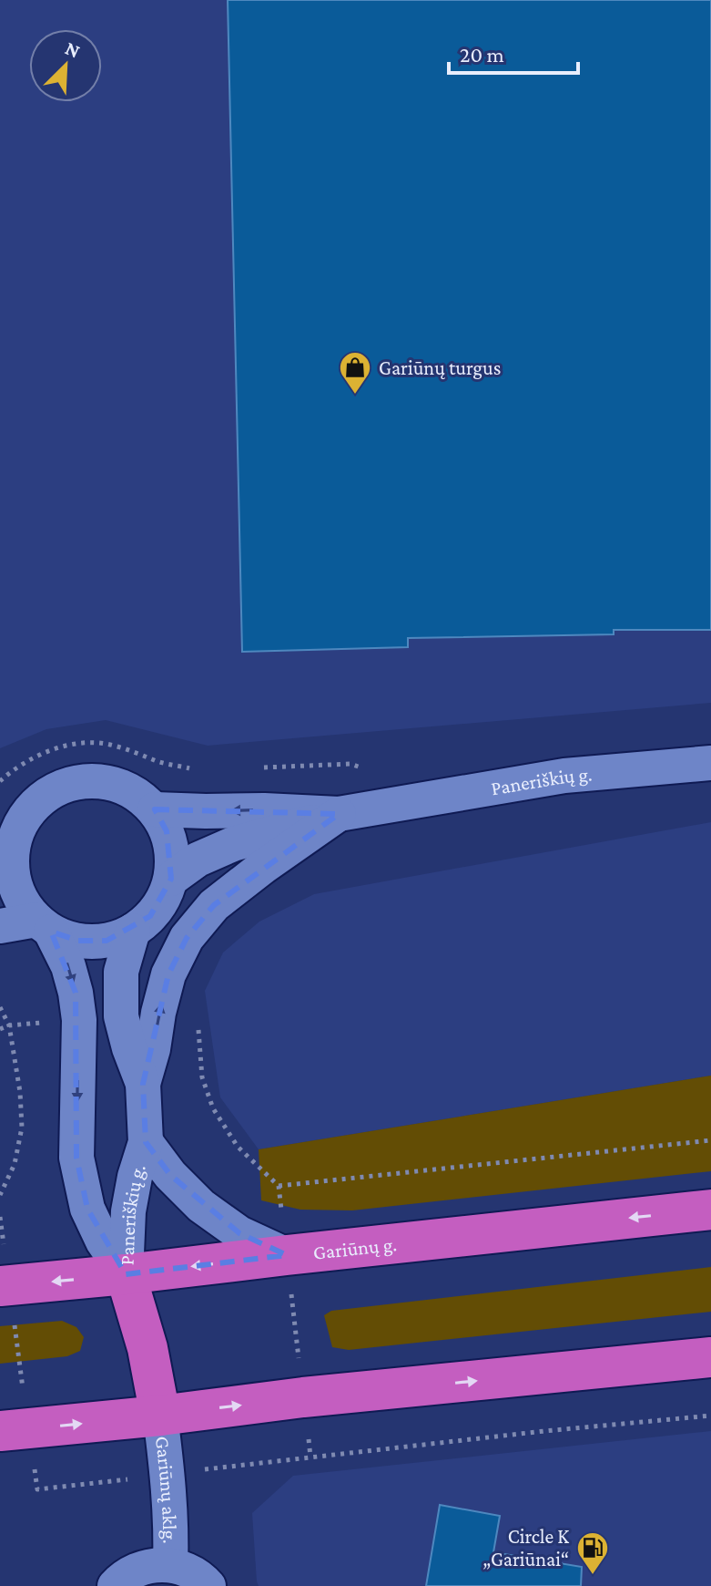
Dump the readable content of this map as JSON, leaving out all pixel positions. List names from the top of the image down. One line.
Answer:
{"streets":{"highway":["Gariūnų g."],"street":["Paneriškių g.","Gariūnų aklg."]},"crossings":[["Paneriškių g.","Gariūnų g."]],"places":{"shop":["Gariūnų turgus"],"fuel station":["Circle K „Gariūnai“"]},"scale_bar":"20 m","north":"top right"}
